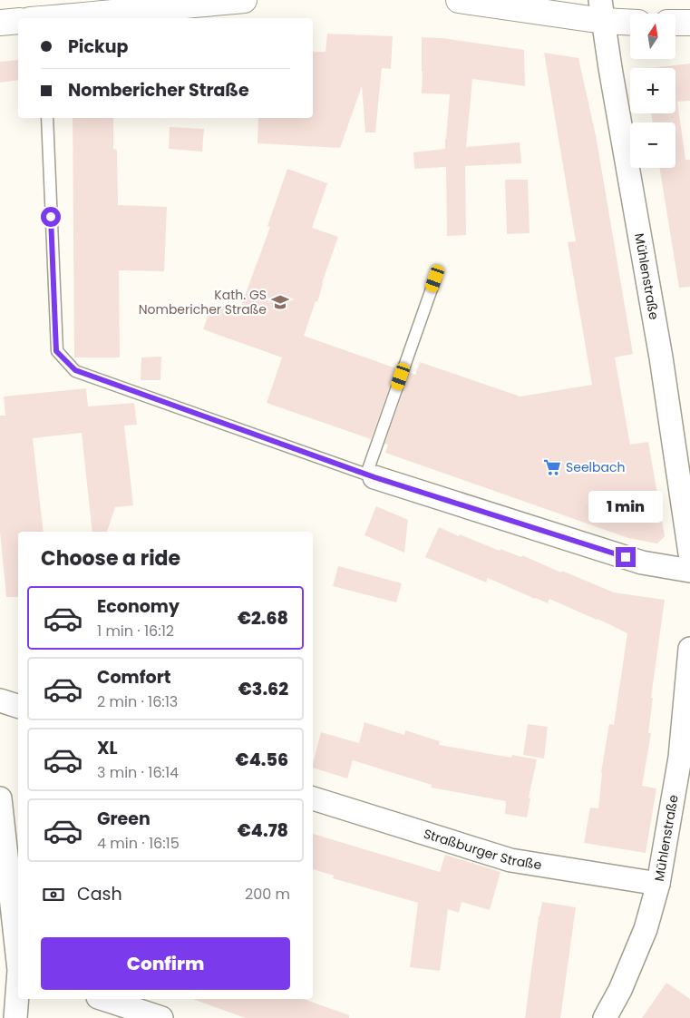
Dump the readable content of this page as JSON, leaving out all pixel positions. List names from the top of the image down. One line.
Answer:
{"streets":{"street":["Mühlenstraße","Straßburger Straße"]},"crossings":[["Mühlenstraße","Straßburger Straße"]],"places":{"school or university":["Kath. GS Nombericher Straße"],"supermarket":["Seelbach"]},"north":"top","page":{"map_buttons":["+","−"],"banner":["Pickup","Nombericher Straße"],"bubble":"1 min","heading":"Choose a ride","list":[{"name":"Economy","note":"1 min · 16:12","value":"€2.68"},{"name":"Comfort","note":"2 min · 16:13","value":"€3.62"},{"name":"XL","note":"3 min · 16:14","value":"€4.56"},{"name":"Green","note":"4 min · 16:15","value":"€4.78"}],"pay":["Cash","200 m"],"buttons":"Confirm"}}
